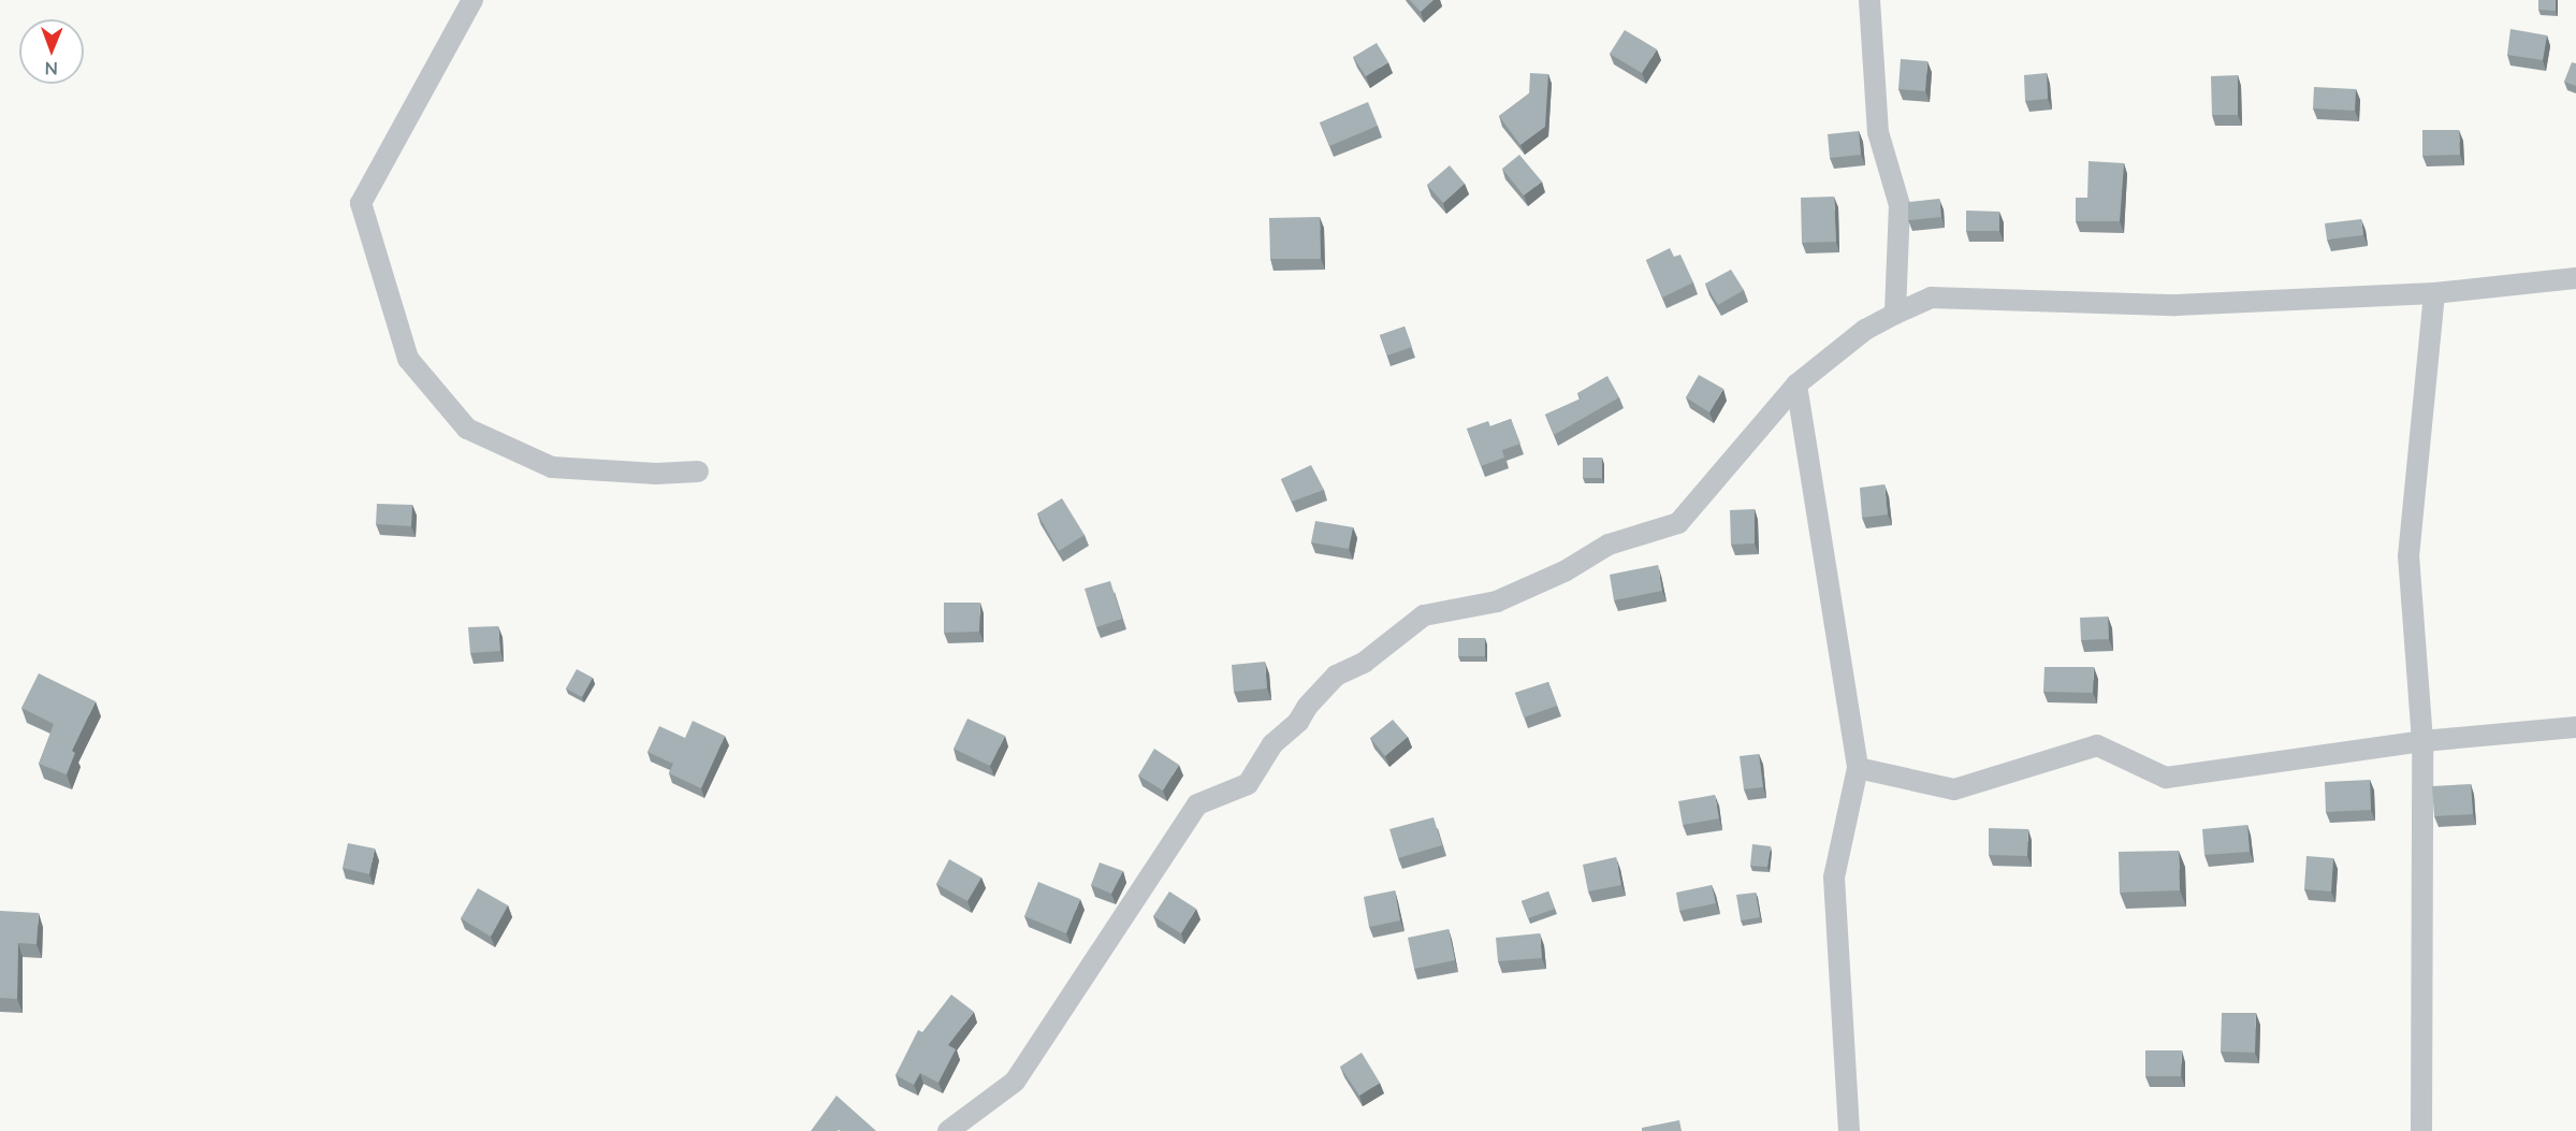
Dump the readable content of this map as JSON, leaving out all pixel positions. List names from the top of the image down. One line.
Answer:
{"north":"bottom"}
